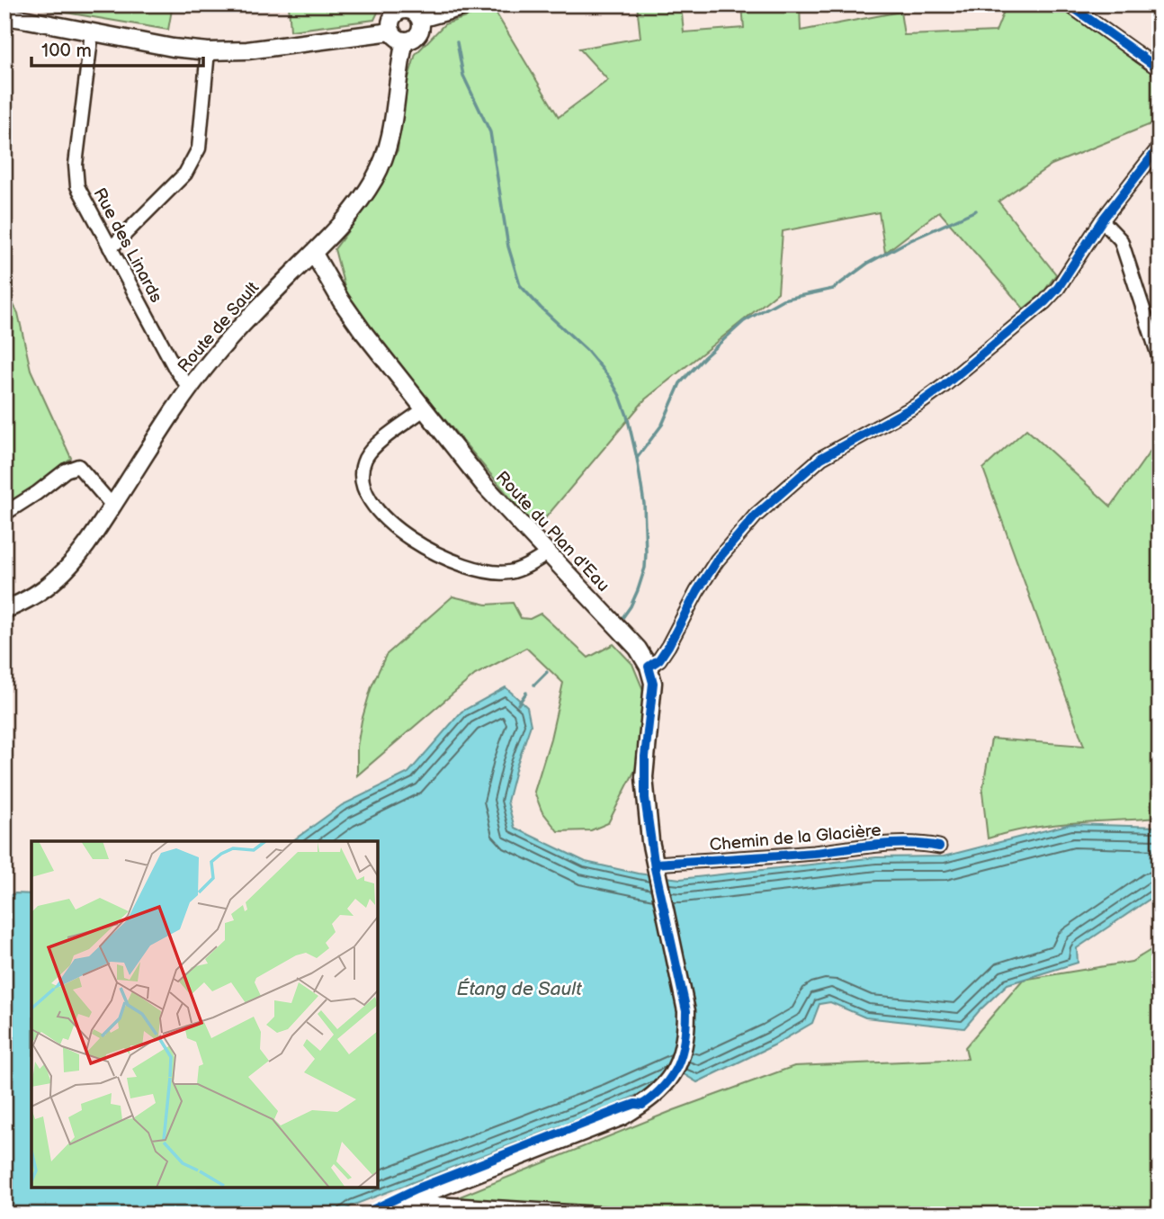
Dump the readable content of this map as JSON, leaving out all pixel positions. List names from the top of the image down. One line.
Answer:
{"streets":{"street":["Rue des Linards","Route de Sault","Route du Plan d'Eau","Chemin de la Glacière"]},"crossings":[["Rue des Linards","Route de Sault"],["Route de Sault","Route du Plan d'Eau"],["Route du Plan d'Eau","Chemin de la Glacière"]],"water":["Étang de Sault"],"scale_bar":"100 m"}
